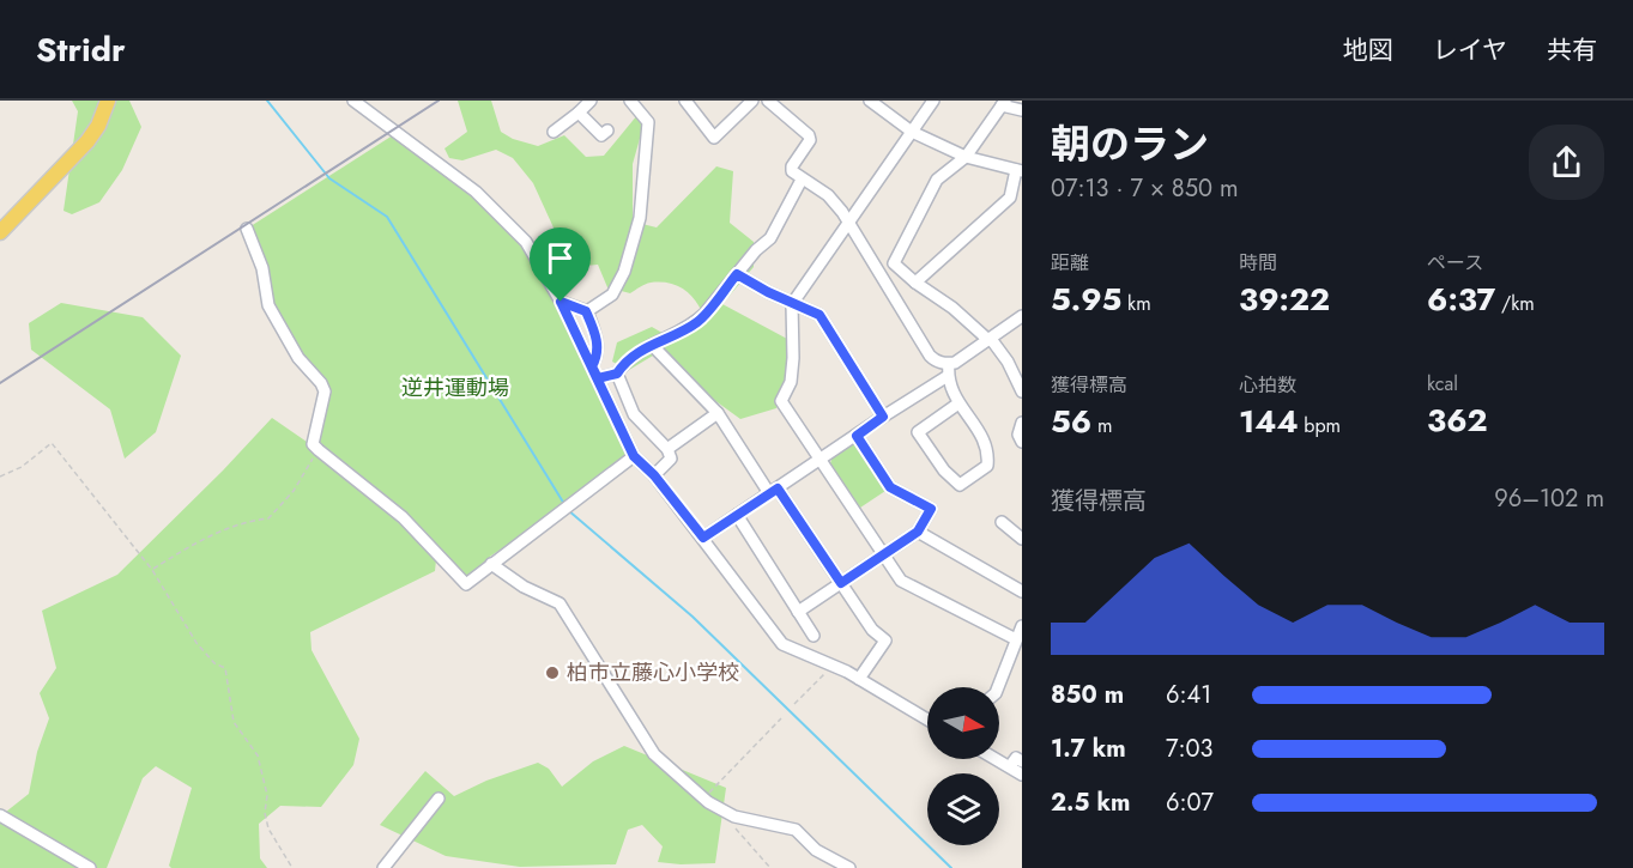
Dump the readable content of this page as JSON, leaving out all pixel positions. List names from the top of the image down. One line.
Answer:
{"parks":["逆井運動場"],"places":["柏市立藤心小学校"],"north":"right","page":{"header":"Stridr","nav":["地図","レイヤ","共有"],"heading":["朝のラン","07:13 · 7 × 850 m"],"stats":[["距離","5.95 km"],["時間","39:22"],["ペース","6:37 /km"],["獲得標高","56 m"],["心拍数","144 bpm"],["kcal","362"]],"chart":["獲得標高","96–102 m"],"list":[{"name":"850 m","note":"6:41"},{"name":"1.7 km","note":"7:03"},{"name":"2.5 km","note":"6:07"}]}}
